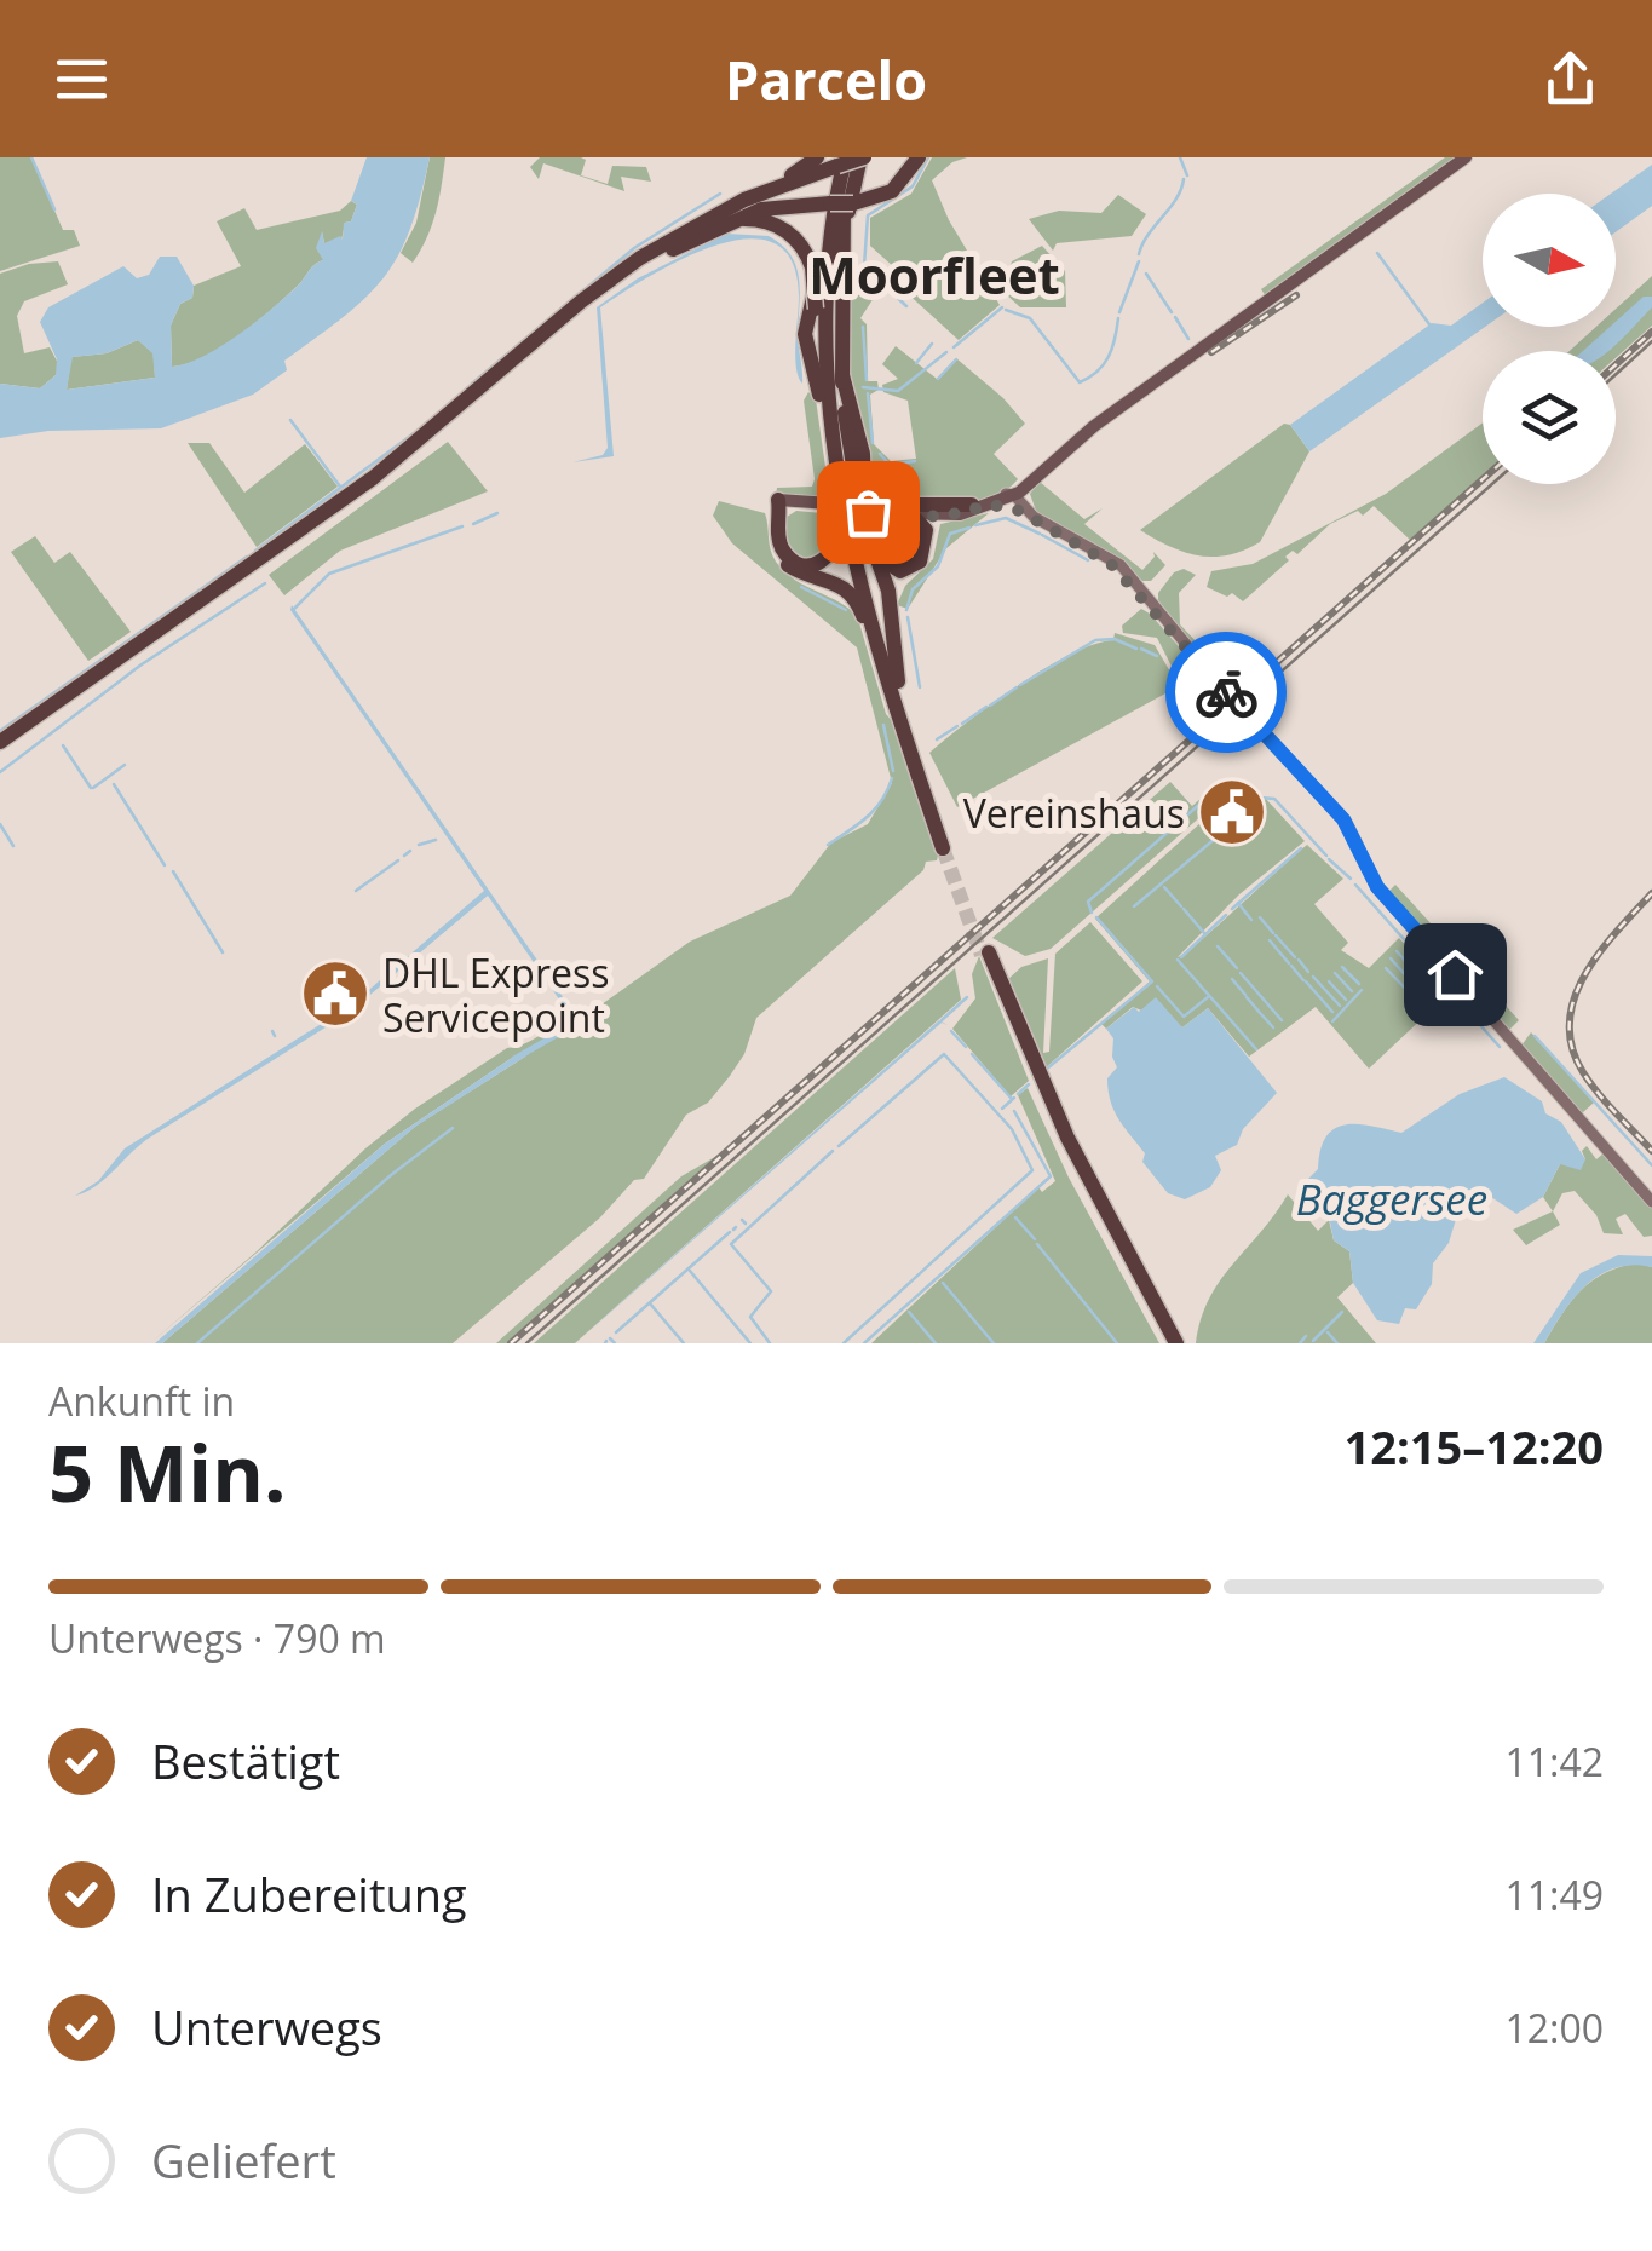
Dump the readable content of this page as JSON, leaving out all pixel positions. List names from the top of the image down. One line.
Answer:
{"districts":["Moorfleet"],"water":["Baggersee"],"places":{"public building":["Vereinshaus","DHL Express Servicepoint"]},"north":"right","page":{"header":"Parcelo","heading":["5 Min.","Ankunft in","12:15–12:20"],"bar":"Unterwegs · 790 m","list":[["Bestätigt","11:42"],["In Zubereitung","11:49"],["Unterwegs","12:00"],"Geliefert"]}}
